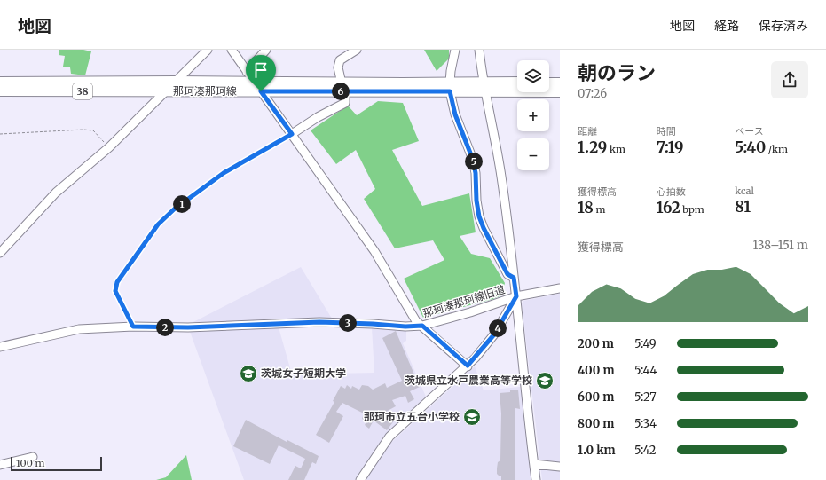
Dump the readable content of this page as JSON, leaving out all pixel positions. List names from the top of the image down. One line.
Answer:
{"streets":{"main road":["38","那珂湊那珂線"],"street":["那珂湊那珂線旧道"]},"crossings":[["那珂湊那珂線","那珂湊那珂線旧道"]],"places":{"school or university":["茨城女子短期大学","茨城県立水戸農業高等学校","那珂市立五台小学校"]},"scale_bar":"100 m","page":{"header":"地図","nav":["地図","経路","保存済み"],"heading":["朝のラン","07:26"],"map_buttons":["+","−"],"pins":["6","5","1","3","2","4"],"stats":[["距離","1.29 km"],["時間","7:19"],["ペース","5:40 /km"],["獲得標高","18 m"],["心拍数","162 bpm"],["kcal","81"]],"chart":["獲得標高","138–151 m"],"list":[{"name":"200 m","note":"5:49"},{"name":"400 m","note":"5:44"},{"name":"600 m","note":"5:27"},{"name":"800 m","note":"5:34"},{"name":"1.0 km","note":"5:42"}],"scale":"100 m"}}
